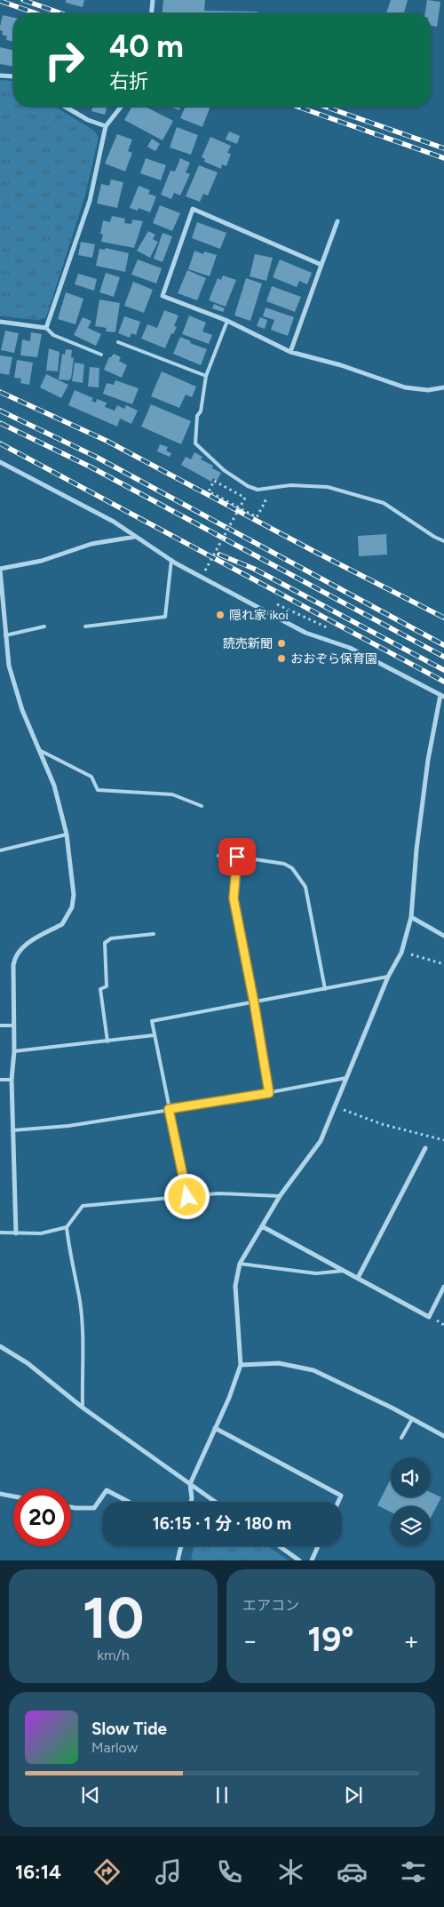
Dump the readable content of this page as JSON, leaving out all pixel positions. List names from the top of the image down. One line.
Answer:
{"places":["隠れ家 ikoi","読売新聞","おおぞら保育園"],"page":{"turn":["40 m","右折"],"limit":"20","trip":"16:15 · 1 分 · 180 m","tile":[["10","km/h"],"エアコン"],"heat":["−","19°","+"],"song":["Slow Tide","Marlow"],"tabs":"16:14"}}
